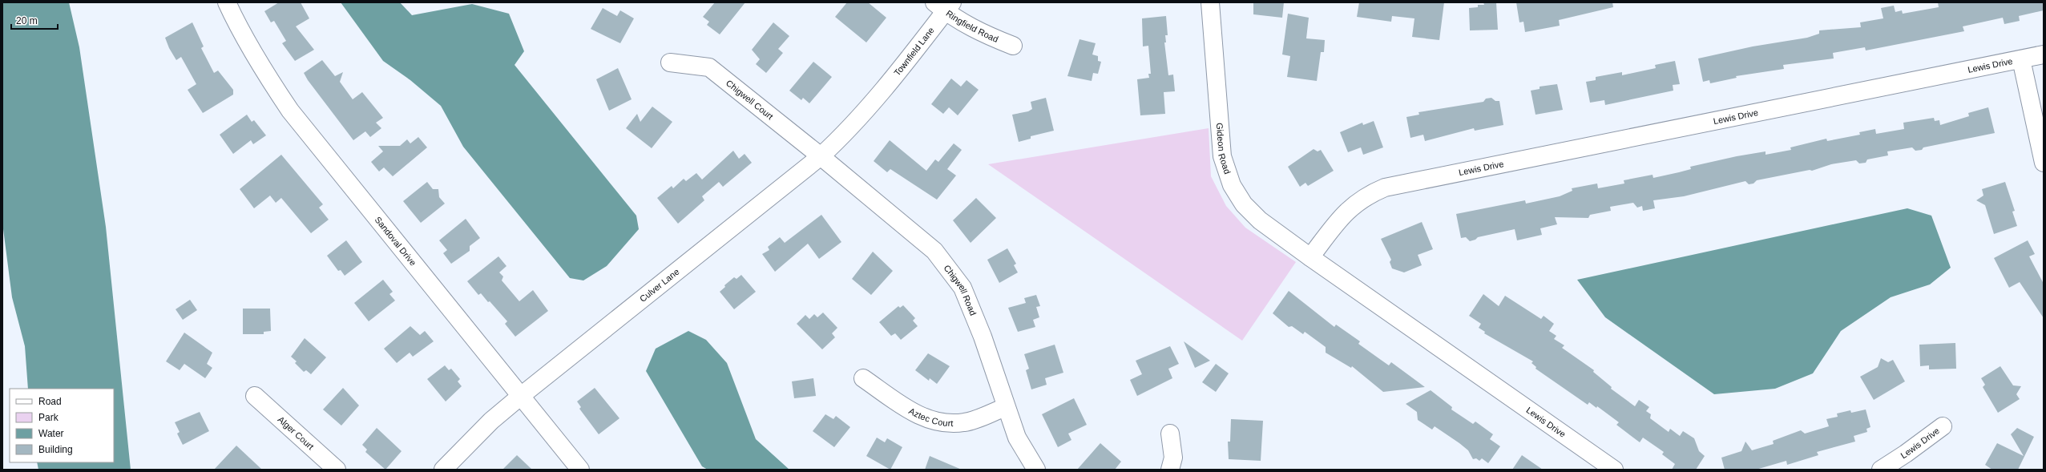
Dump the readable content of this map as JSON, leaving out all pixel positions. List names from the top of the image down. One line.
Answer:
{"streets":{"street":["Ringfield Road","Townfield Lane","Lewis Drive","Chigwell Court","Gideon Road","Sandoval Drive","Culver Lane","Chigwell Road","Aztec Court","Alger Court"]},"crossings":[["Ringfield Road","Townfield Lane"],["Townfield Lane","Culver Lane"],["Lewis Drive","Gideon Road"],["Chigwell Court","Culver Lane"],["Chigwell Court","Chigwell Road"],["Sandoval Drive","Culver Lane"],["Culver Lane","Chigwell Road"],["Chigwell Road","Aztec Court"]],"legend":["Road","Park","Water","Building"],"scale_bar":"20 m"}
